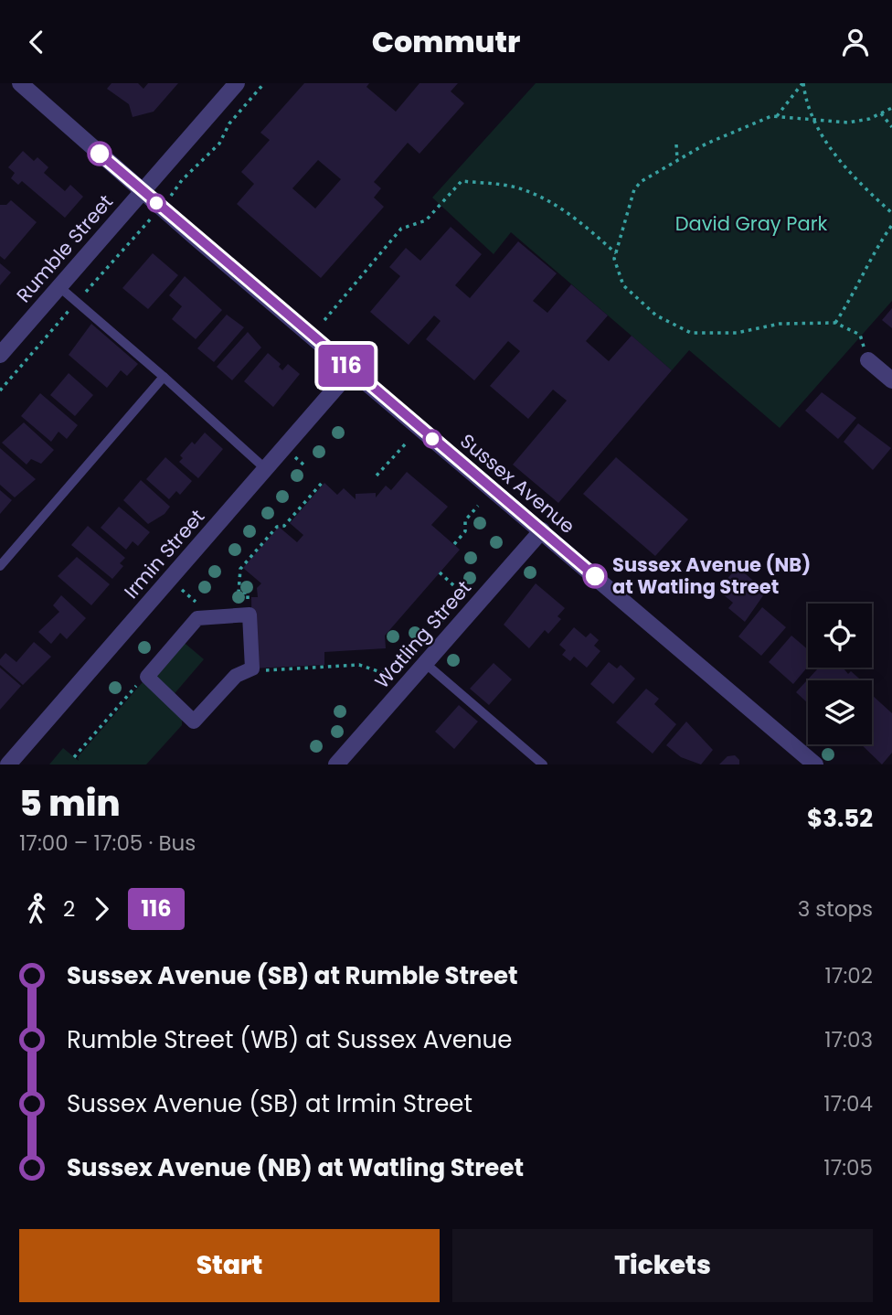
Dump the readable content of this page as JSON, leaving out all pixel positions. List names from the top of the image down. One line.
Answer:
{"streets":{"street":["Rumble Street","Sussex Avenue","Irmin Street","Watling Street"]},"crossings":[["Rumble Street","Sussex Avenue"],["Sussex Avenue","Irmin Street"],["Sussex Avenue","Watling Street"]],"parks":["David Gray Park"],"places":["Sussex Avenue (NB) at Watling Street"],"lines":["bus line 116"],"page":{"header":"Commutr","on_map":"116","heading":["5 min","17:00 – 17:05 · Bus","$3.52"],"legs":["2","116","3 stops"],"list":[{"name":"Sussex Avenue (SB) at Rumble Street","value":"17:02"},{"name":"Rumble Street (WB) at Sussex Avenue","value":"17:03"},{"name":"Sussex Avenue (SB) at Irmin Street","value":"17:04"},{"name":"Sussex Avenue (NB) at Watling Street","value":"17:05"}],"buttons":["Start","Tickets"]}}
